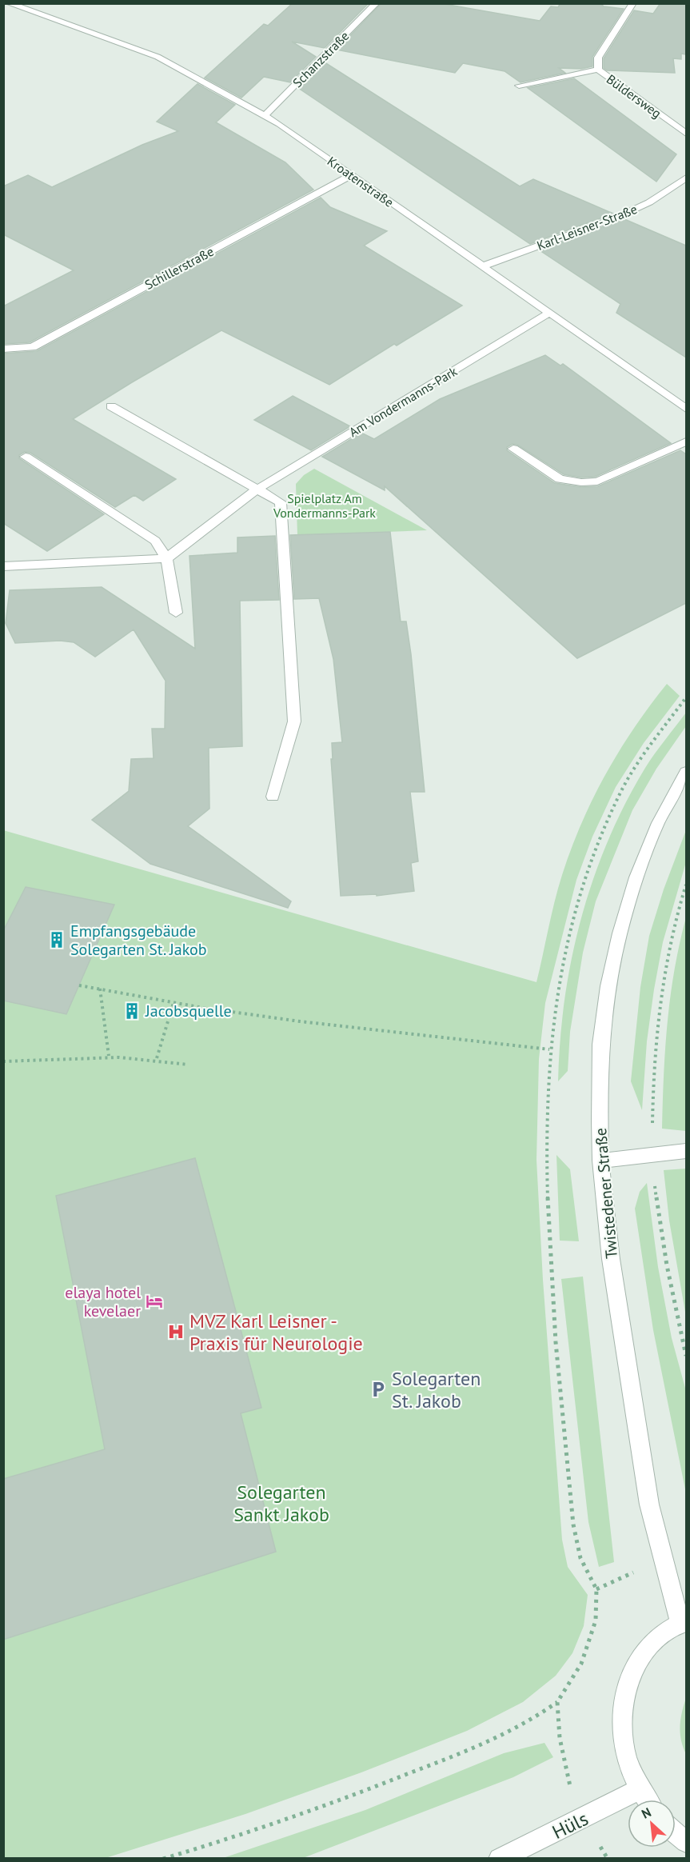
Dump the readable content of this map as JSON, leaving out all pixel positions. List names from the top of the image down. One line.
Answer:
{"streets":{"street":["Schanzstraße","Büldersweg","Kroatenstraße","Karl-Leisner-Straße","Schillerstraße","Am Vondermanns-Park","Twistedener Straße","Hüls"]},"crossings":[["Schanzstraße","Kroatenstraße"],["Kroatenstraße","Karl-Leisner-Straße"],["Kroatenstraße","Schillerstraße"],["Kroatenstraße","Am Vondermanns-Park"],["Twistedener Straße","Hüls"]],"parks":["Spielplatz Am Vondermanns-Park","Solegarten Sankt Jakob"],"places":{"building":["Empfangsgebäude Solegarten St. Jakob","Jacobsquelle"],"hotel":["elaya hotel kevelaer"],"hospital":["MVZ Karl Leisner - Praxis für Neurologie"],"parking":["Solegarten St. Jakob"]},"north":"top left"}
